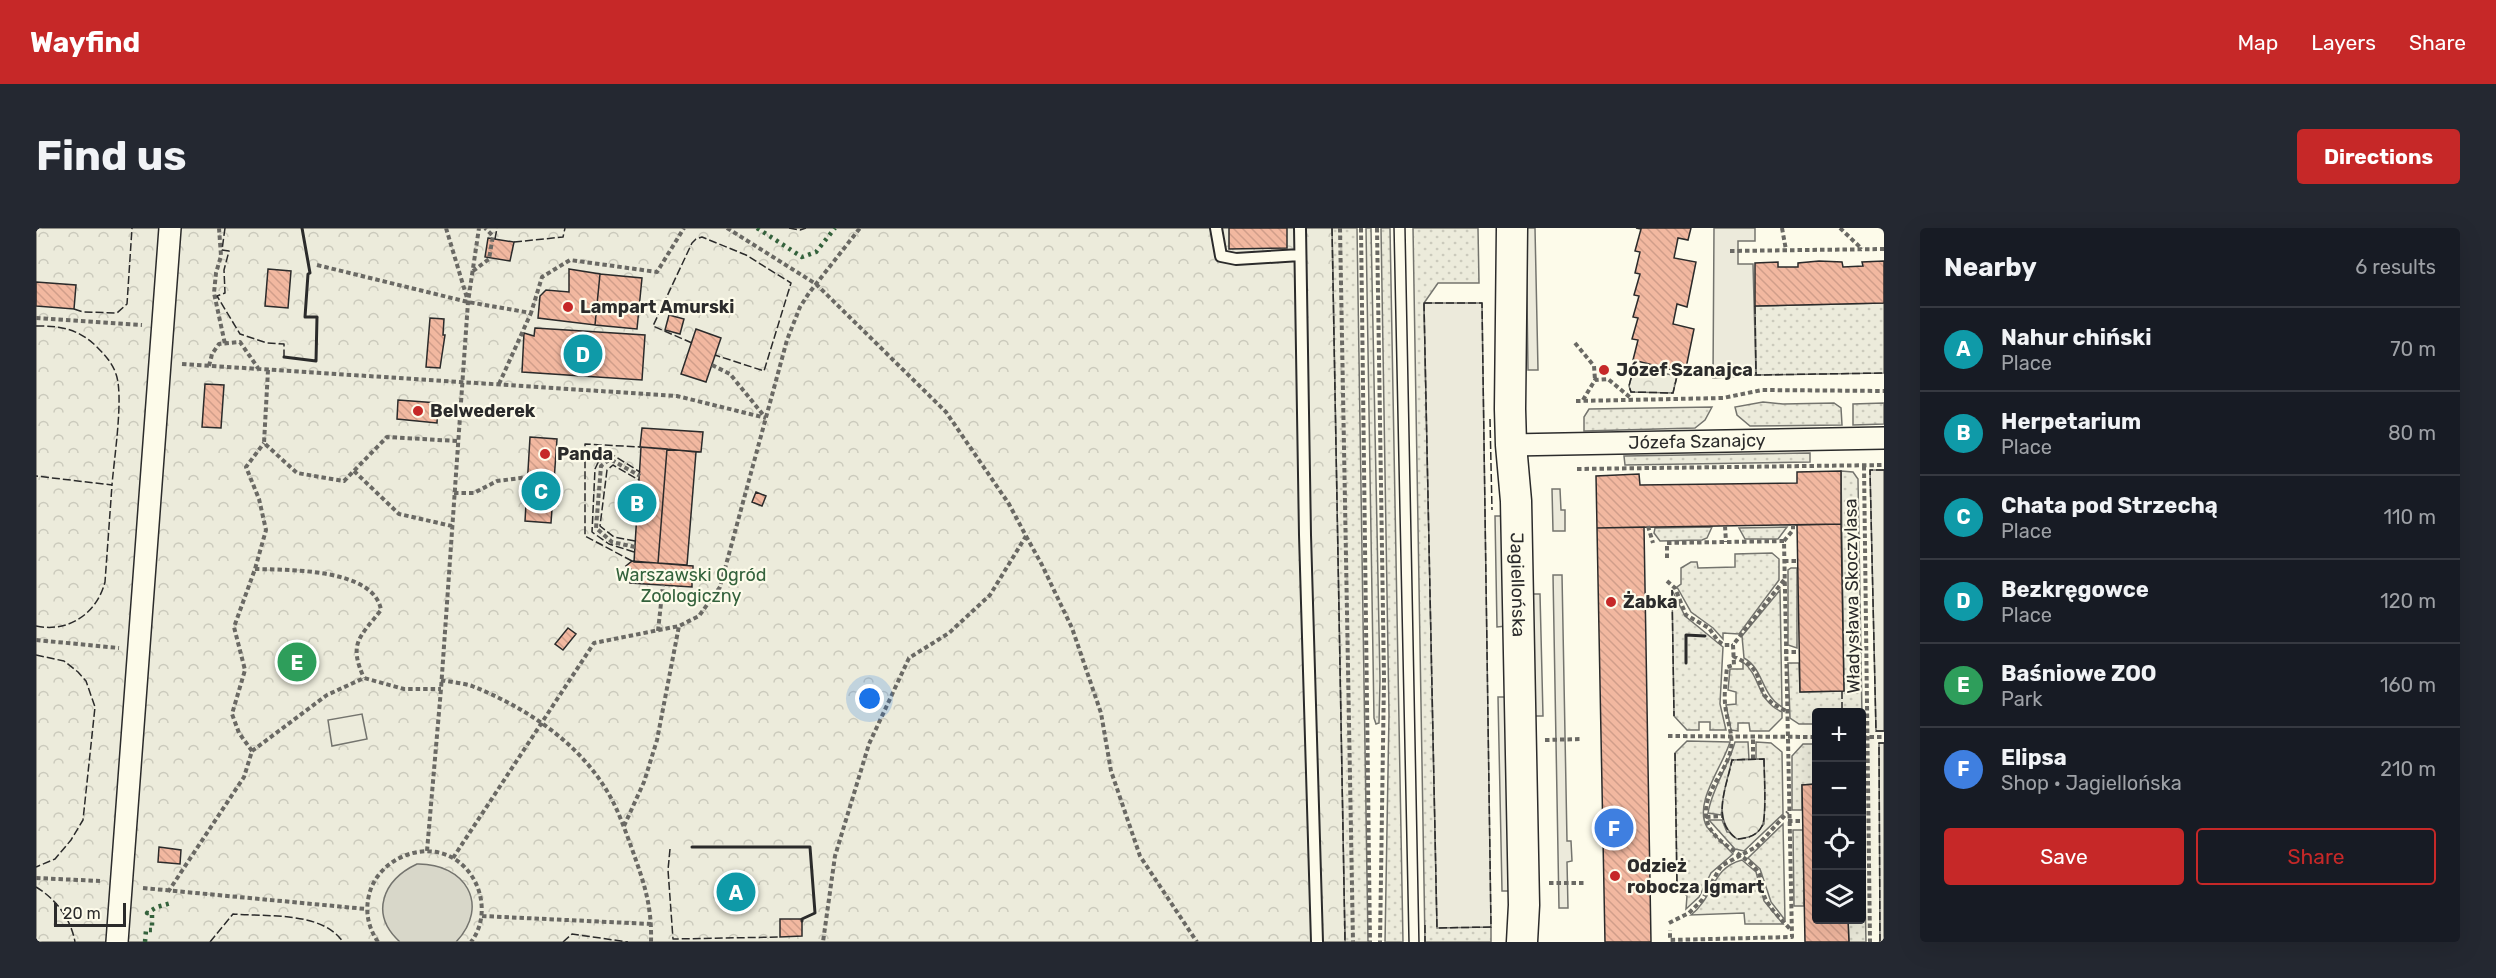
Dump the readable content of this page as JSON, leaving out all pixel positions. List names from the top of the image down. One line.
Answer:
{"streets":{"street":["Józefa Szanajcy","Jagiellońska"],"path":["Władysława Skoczylasa"]},"crossings":[["Józefa Szanajcy","Jagiellońska"]],"parks":["Warszawski Ogród Zoologiczny"],"places":["Lampart Amurski","Józef Szanajca","Belwederek","Panda","Żabka","Odzież robocza Igmart"],"scale_bar":"20 m","page":{"header":"Wayfind","nav":["Map","Layers","Share"],"buttons":["Directions",["Save","Share"]],"title":"Find us","heading":["Nearby","6 results"],"list":[{"mark":"A","name":"Nahur chiński","note":"Place","value":"70 m"},{"mark":"B","name":"Herpetarium","note":"Place","value":"80 m"},{"mark":"C","name":"Chata pod Strzechą","note":"Place","value":"110 m"},{"mark":"D","name":"Bezkręgowce","note":"Place","value":"120 m"},{"mark":"E","name":"Baśniowe ZOO","note":"Park","value":"160 m"},{"mark":"F","name":"Elipsa","note":"Shop · Jagiellońska","value":"210 m"}],"pins":["D","C","B","E","F","A"],"map_buttons":["+","−"],"scale":"20 m"}}
